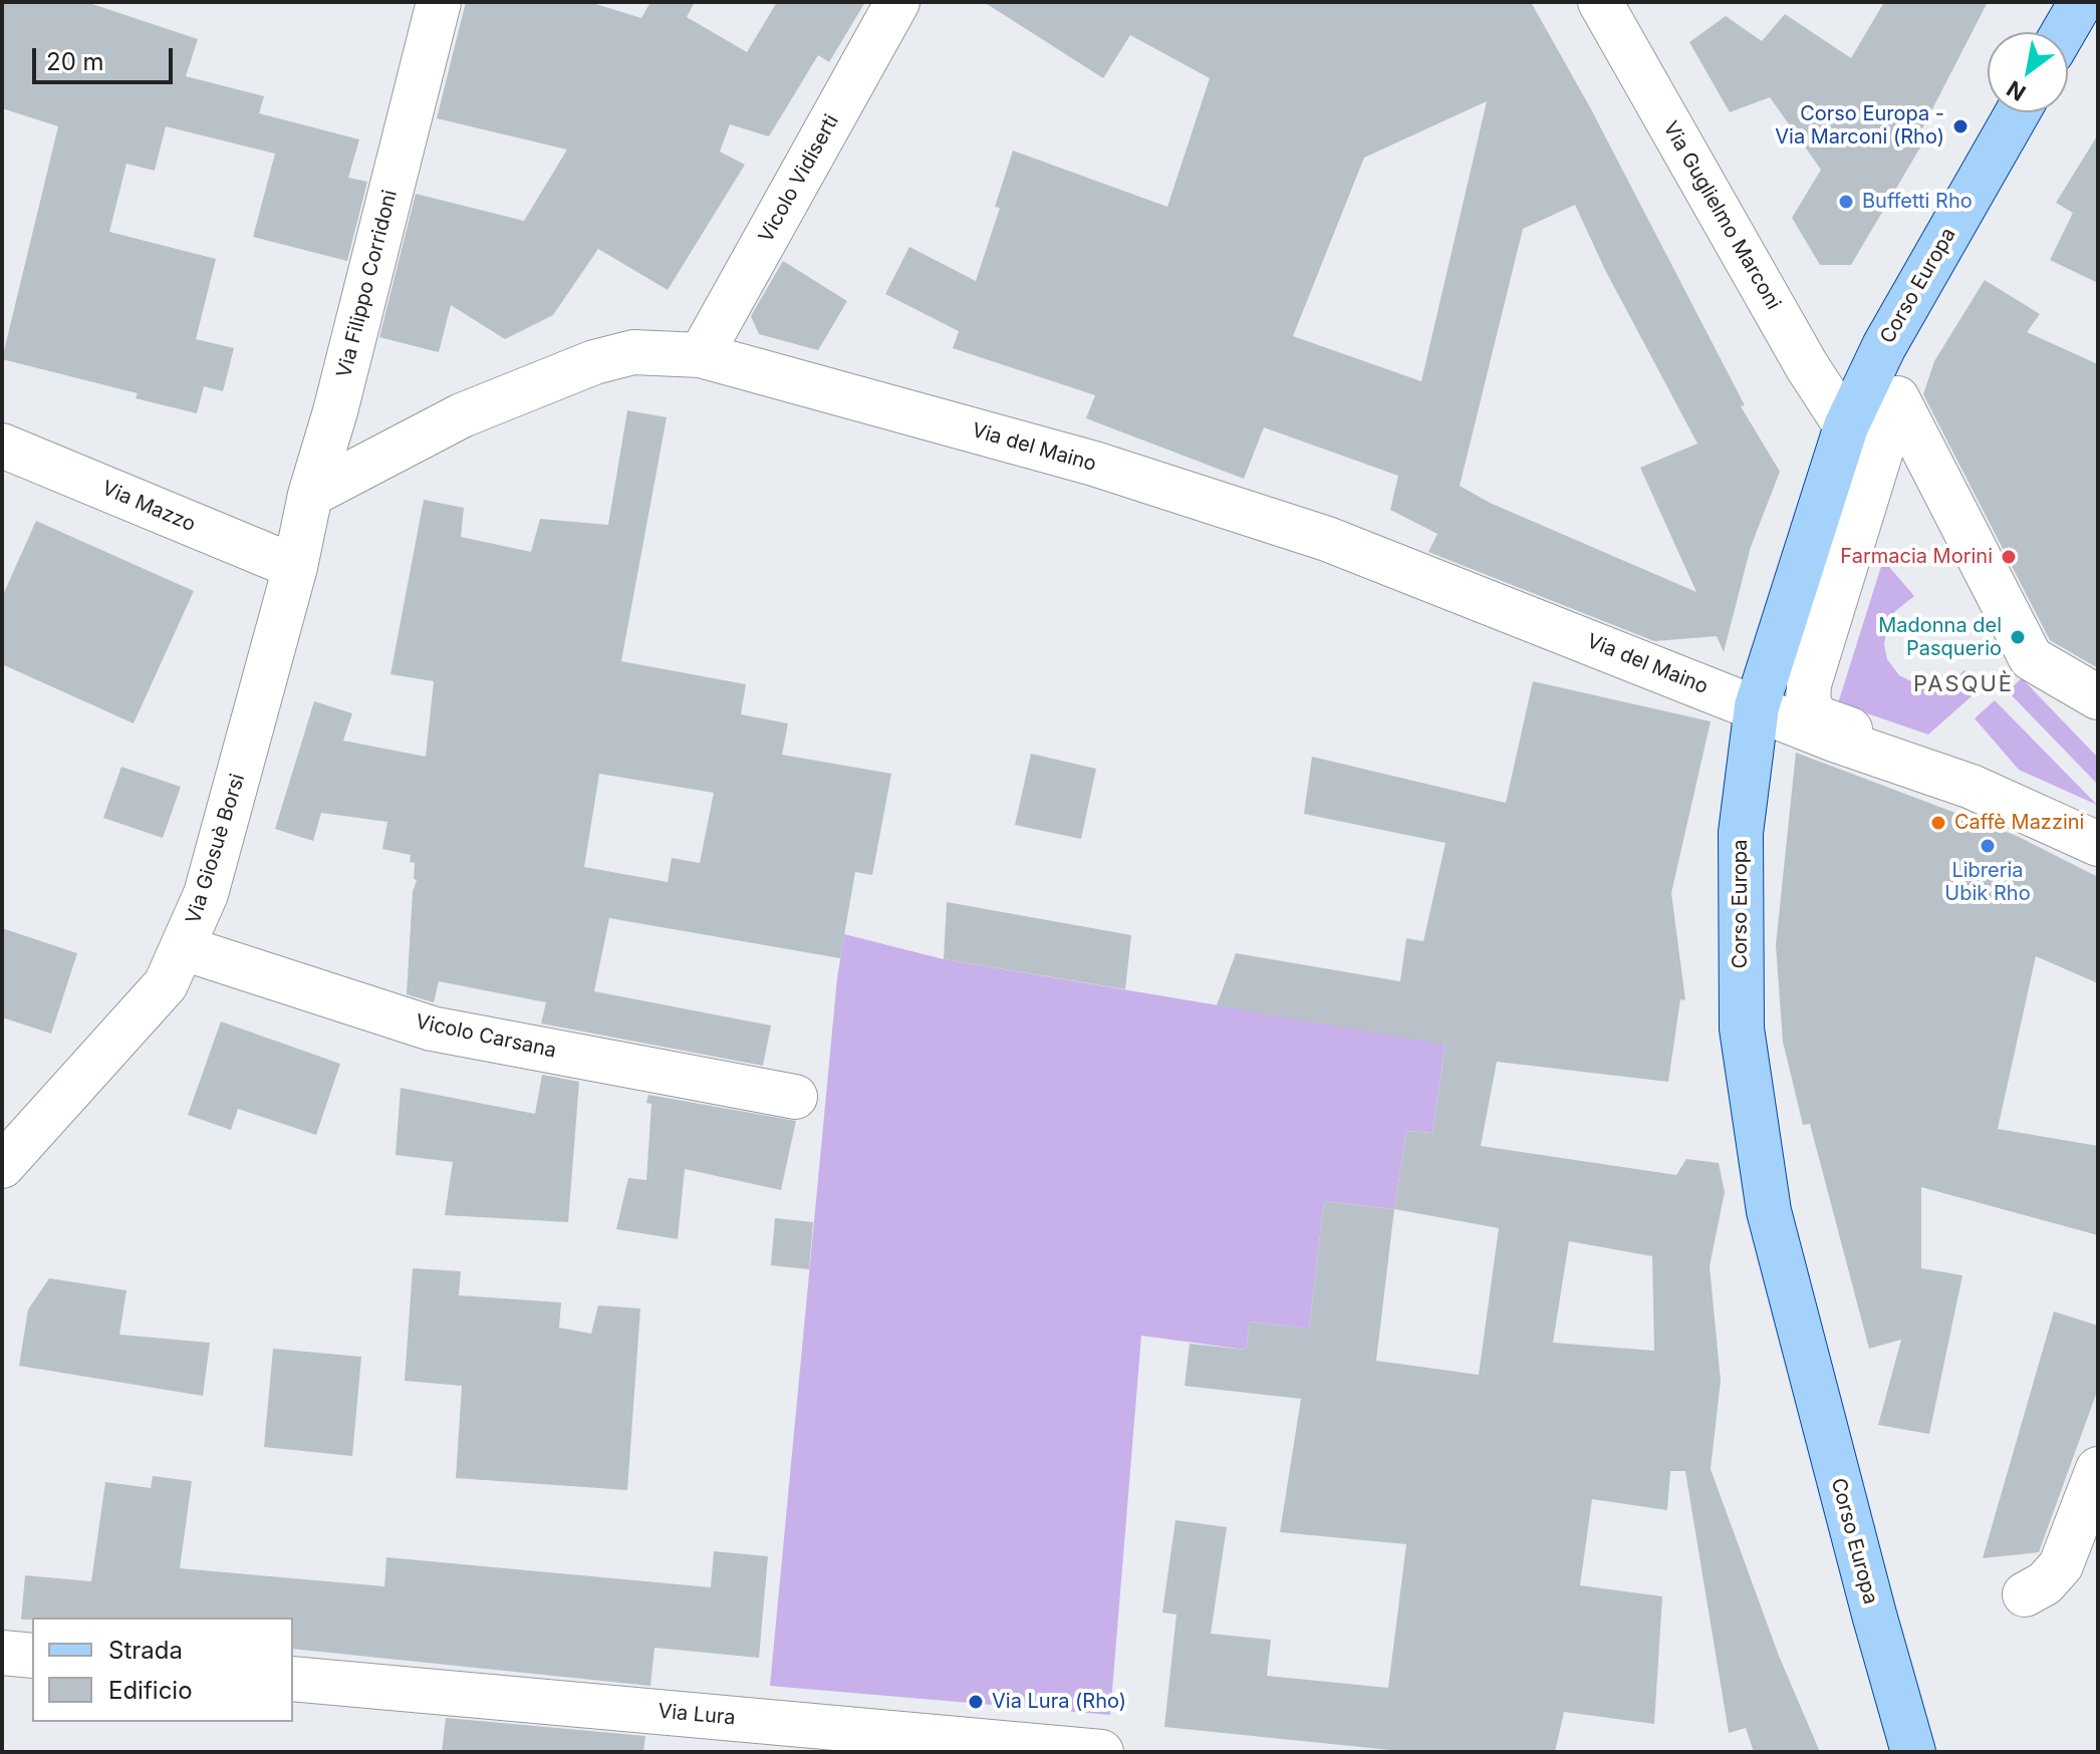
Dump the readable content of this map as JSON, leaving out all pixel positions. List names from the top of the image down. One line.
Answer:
{"streets":{"main road":["Corso Europa"],"street":["Vicolo Vidiserti","Via Guglielmo Marconi","Via Filippo Corridoni","Via del Maino","Via Mazzo","Via Giosuè Borsi","Vicolo Carsana","Via Lura"]},"crossings":[["Vicolo Vidiserti","Via del Maino"],["Via Guglielmo Marconi","Corso Europa"],["Via Filippo Corridoni","Via del Maino"],["Via Filippo Corridoni","Via Mazzo"],["Via Filippo Corridoni","Via Giosuè Borsi"],["Corso Europa","Via del Maino"],["Via Mazzo","Via Giosuè Borsi"],["Via Giosuè Borsi","Vicolo Carsana"]],"districts":["PASQUÈ"],"places":["Corso Europa - Via Marconi (Rho)","Buffetti Rho","Farmacia Morini","Madonna del Pasquerio","Caffè Mazzini","Libreria Ubik Rho","Via Lura (Rho)"],"legend":["Strada","Edificio"],"scale_bar":"20 m","north":"bottom left"}
